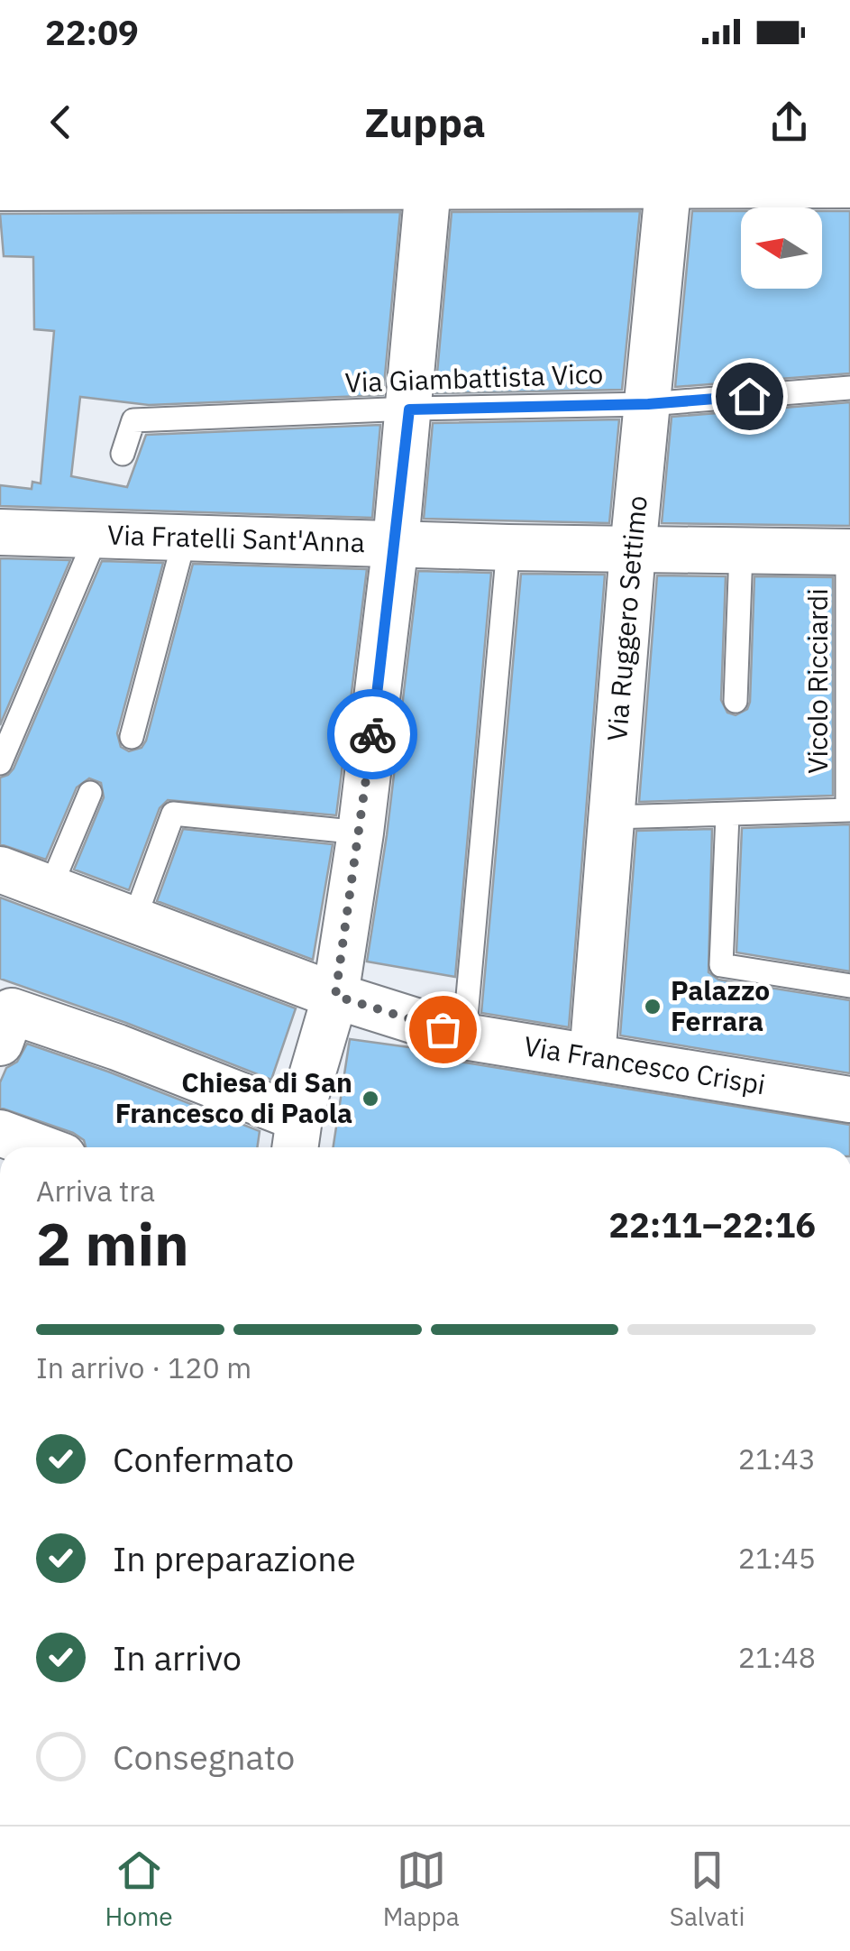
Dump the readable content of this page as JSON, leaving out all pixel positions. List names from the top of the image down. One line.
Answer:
{"streets":{"street":["Via Fratelli Sant'Anna","Via Ruggero Settimo","Via Francesco Crispi"],"lane":["Via Giambattista Vico","Vicolo Ricciardi"]},"crossings":[["Via Giambattista Vico","Via Ruggero Settimo"],["Via Fratelli Sant'Anna","Via Ruggero Settimo"],["Via Fratelli Sant'Anna","Vicolo Ricciardi"],["Via Ruggero Settimo","Via Francesco Crispi"]],"places":["Palazzo Ferrara","Chiesa di San Francesco di Paola"],"north":"left","page":{"status":"22:09","header":"Zuppa","heading":["2 min","Arriva tra","22:11–22:16"],"bar":"In arrivo · 120 m","list":[["Confermato","21:43"],["In preparazione","21:45"],["In arrivo","21:48"],"Consegnato"],"tabs":["Home","Mappa","Salvati"]}}
